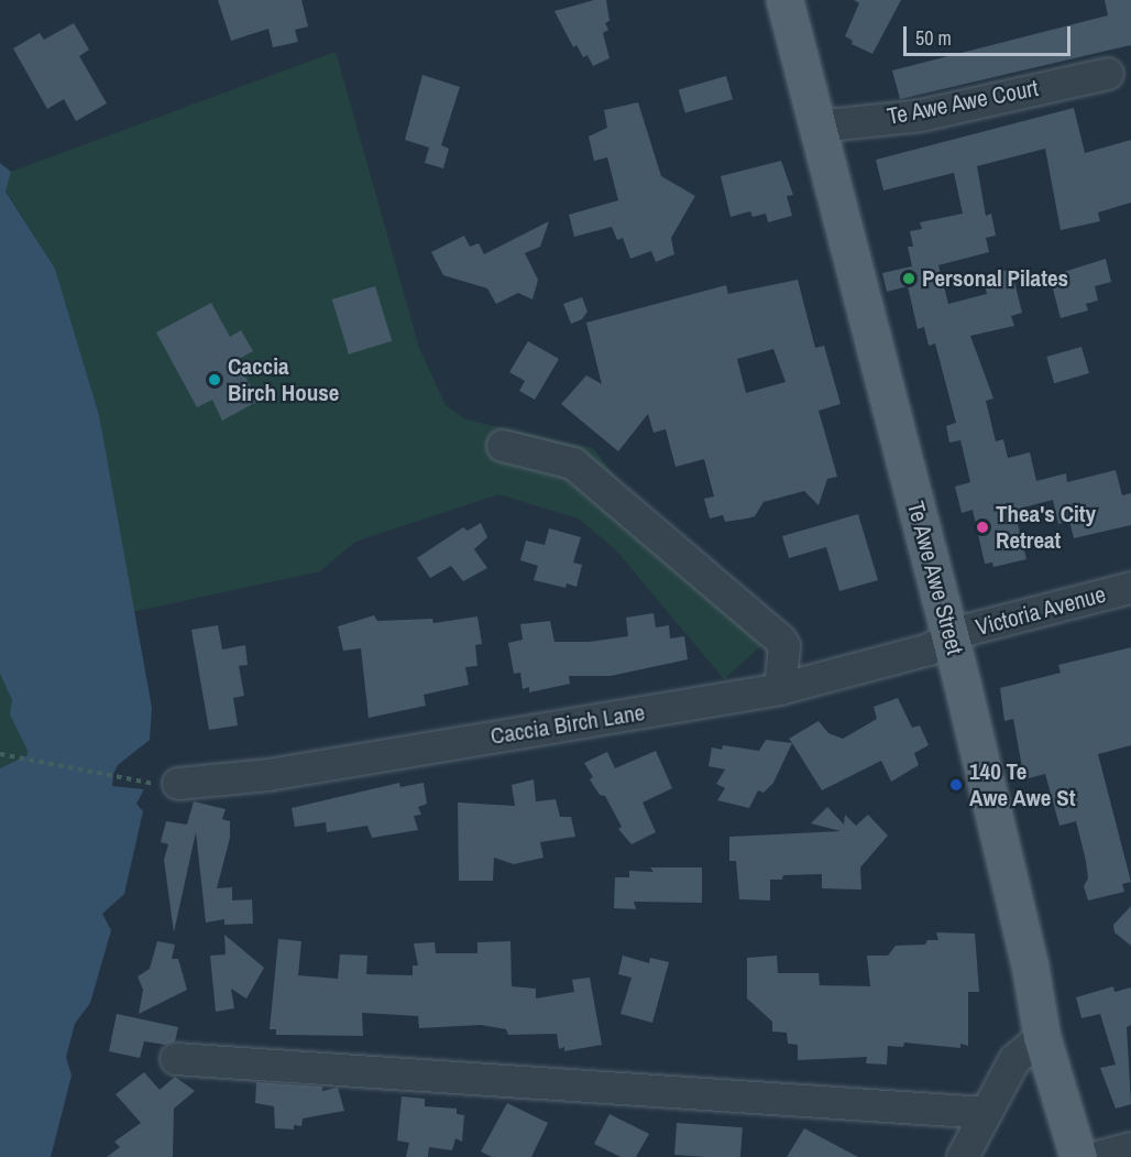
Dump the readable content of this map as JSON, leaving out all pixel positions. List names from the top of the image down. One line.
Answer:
{"streets":{"main road":["Te Awe Awe Street"],"street":["Te Awe Awe Court","Victoria Avenue","Caccia Birch Lane"]},"crossings":[["Te Awe Awe Court","Te Awe Awe Street"],["Te Awe Awe Street","Victoria Avenue"],["Te Awe Awe Street","Caccia Birch Lane"],["Victoria Avenue","Caccia Birch Lane"]],"places":["Personal Pilates","Caccia Birch House","Thea's City Retreat","140 Te Awe Awe St"],"scale_bar":"50 m"}
